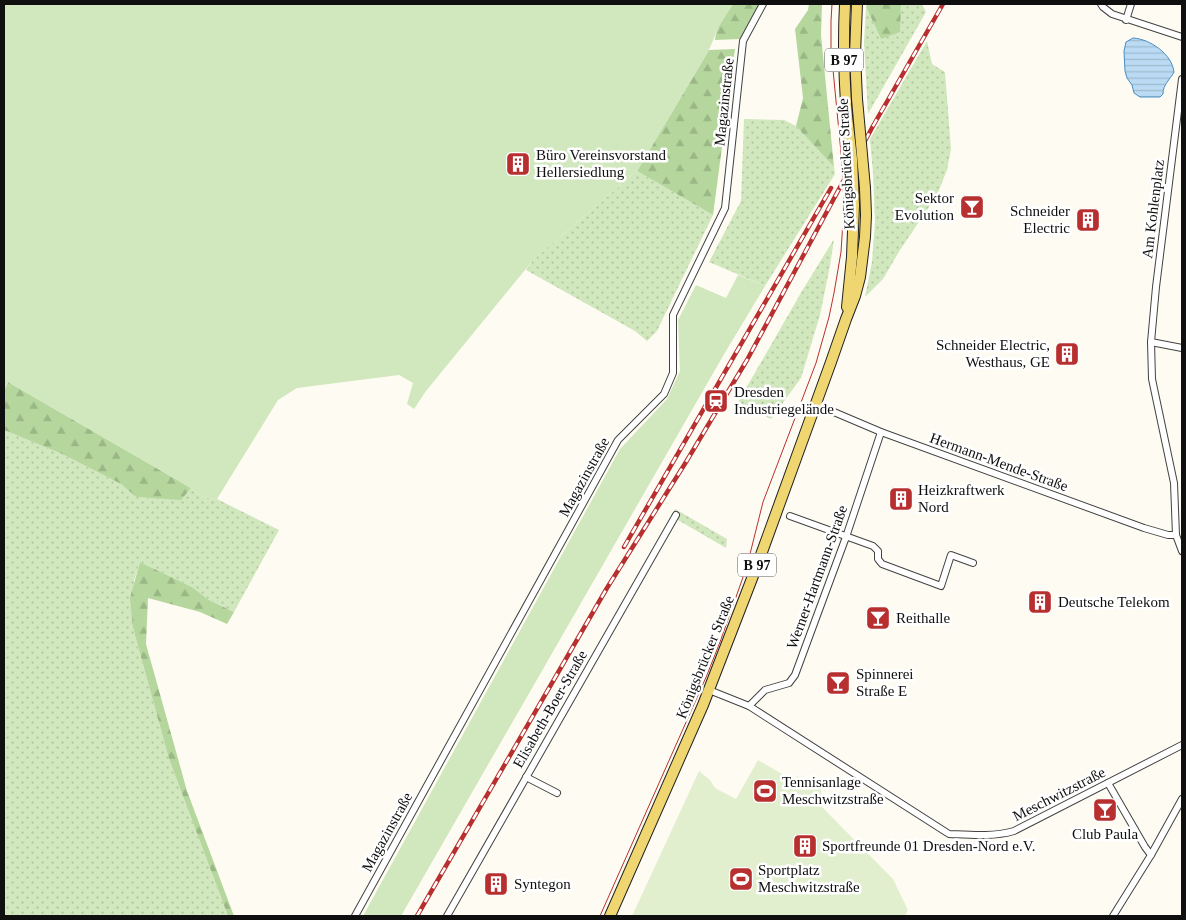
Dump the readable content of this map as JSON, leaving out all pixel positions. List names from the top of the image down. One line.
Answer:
{"streets":{"main road":["B 97","Königsbrücker Straße"],"street":["Magazinstraße","Am Kohlenplatz","Hermann-Mende-Straße","Werner-Hartmann-Straße","Elisabeth-Boer-Straße","Meschwitzstraße"]},"crossings":[["Königsbrücker Straße","Hermann-Mende-Straße"],["Königsbrücker Straße","Meschwitzstraße"],["Am Kohlenplatz","Hermann-Mende-Straße"],["Hermann-Mende-Straße","Werner-Hartmann-Straße"],["Werner-Hartmann-Straße","Meschwitzstraße"]],"places":{"building":["Büro Vereinsvorstand Hellersiedlung","Schneider Electric","Schneider Electric, Westhaus, GE","Heizkraftwerk Nord","Deutsche Telekom","Sportfreunde 01 Dresden-Nord e.V.","Syntegon"],"bar":["Sektor Evolution","Reithalle","Spinnerei Straße E","Club Paula"],"station":["Dresden Industriegelände"],"sports":["Tennisanlage Meschwitzstraße","Sportplatz Meschwitzstraße"]}}
